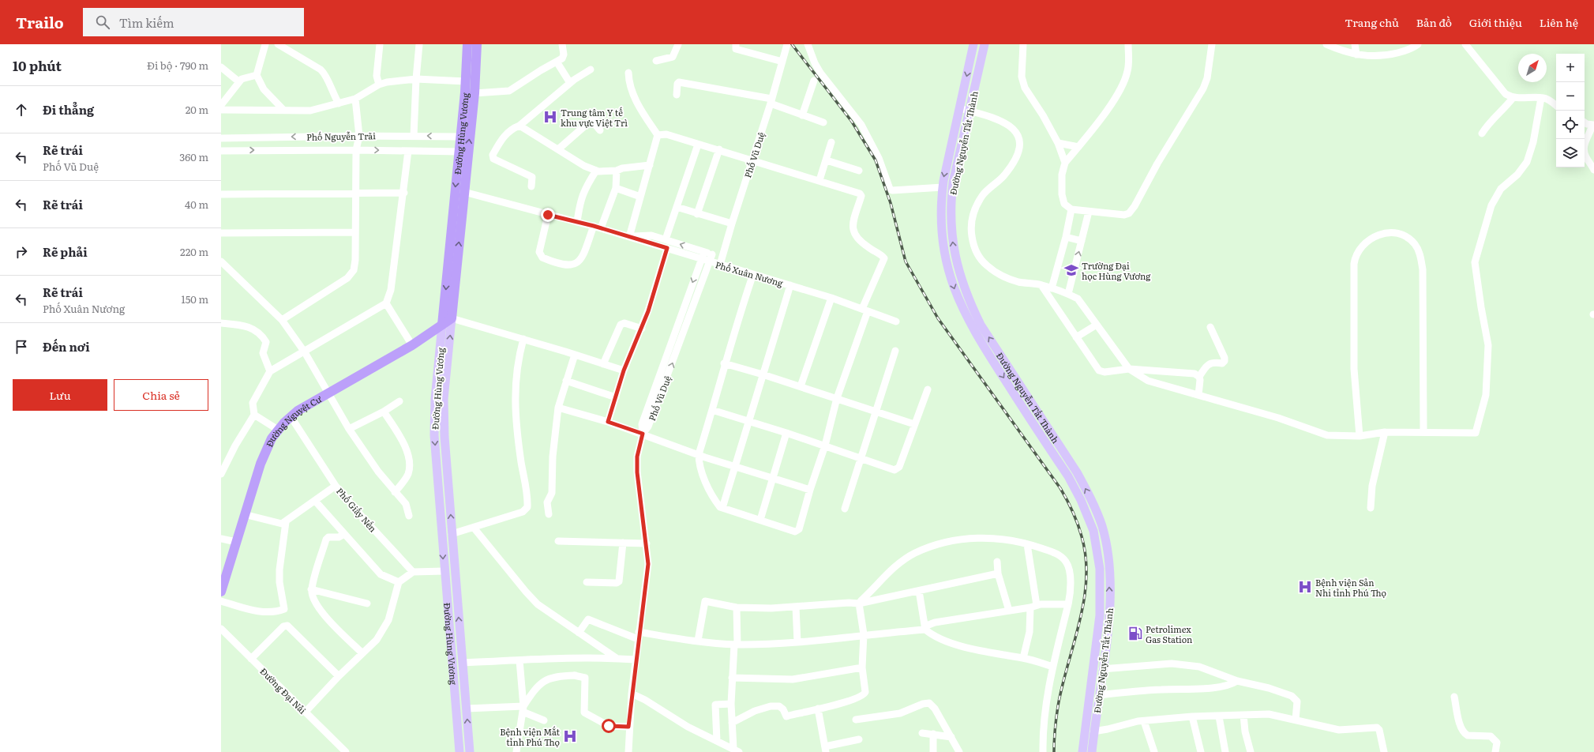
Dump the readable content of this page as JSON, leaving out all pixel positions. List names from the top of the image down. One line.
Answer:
{"streets":{"highway":["Đường Hùng Vương","Đường Nguyệt Cư"],"main road":["Đường Nguyễn Tất Thành"],"street":["Phố Nguyễn Trãi","Phố Vũ Duệ","Phố Xuân Nương","Phố Giấy Nến","Đường Đại Nải"]},"crossings":[["Đường Hùng Vương","Phố Nguyễn Trãi"],["Đường Hùng Vương","Phố Xuân Nương"],["Đường Hùng Vương","Đường Nguyệt Cư"],["Phố Vũ Duệ","Phố Xuân Nương"],["Đường Nguyệt Cư","Phố Giấy Nến"]],"places":{"hospital":["Trung tâm Y tế khu vực Việt Trì","Bệnh viện Sản Nhi tỉnh Phú Thọ","Bệnh viện Mắt tỉnh Phú Thọ"],"school or university":["Trường Đại học Hùng Vương"],"fuel station":["Petrolimex Gas Station"]},"north":"top right","page":{"header":"Trailo","search":"Tìm kiếm","nav":["Trang chủ","Bản đồ","Giới thiệu","Liên hệ"],"heading":["10 phút","Đi bộ · 790 m"],"map_buttons":["+","−"],"list":[["Đi thẳng","20 m"],["Rẽ trái","Phố Vũ Duệ","360 m"],["Rẽ trái","40 m"],["Rẽ phải","220 m"],["Rẽ trái","Phố Xuân Nương","150 m"],"Đến nơi"],"buttons":["Lưu","Chia sẻ"]}}
